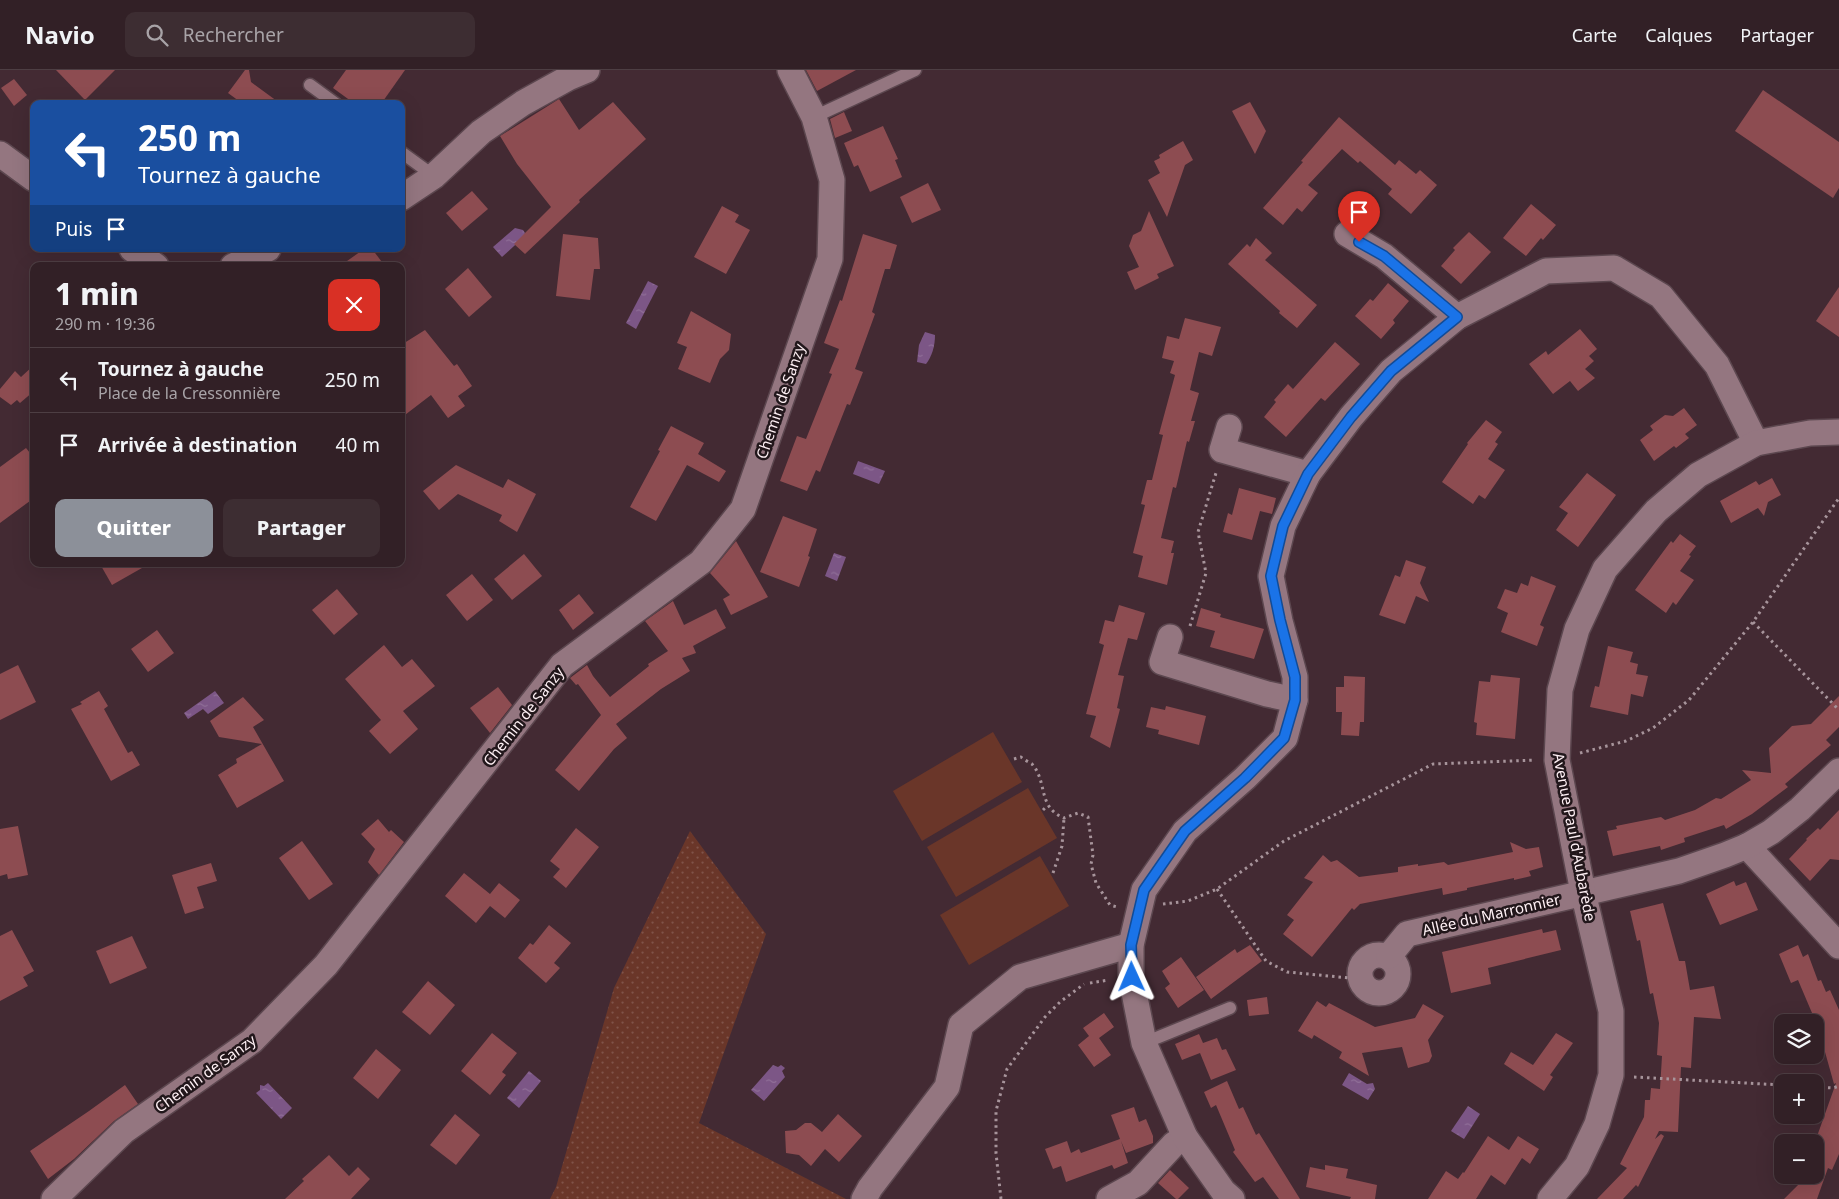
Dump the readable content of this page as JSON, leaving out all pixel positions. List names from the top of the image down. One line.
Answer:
{"streets":{"street":["Chemin de Sanzy","Avenue Paul d'Aubarède","Allée du Marronnier"]},"crossings":[["Avenue Paul d'Aubarède","Allée du Marronnier"]],"page":{"header":"Navio","search":"Rechercher","nav":["Carte","Calques","Partager"],"turn":["250 m","Tournez à gauche"],"then":"Puis","heading":["1 min","290 m · 19:36"],"list":[{"name":"Tournez à gauche","note":"Place de la Cressonnière","value":"250 m"},{"name":"Arrivée à destination","value":"40 m"}],"buttons":["Quitter","Partager"],"map_buttons":["+","−"]}}
